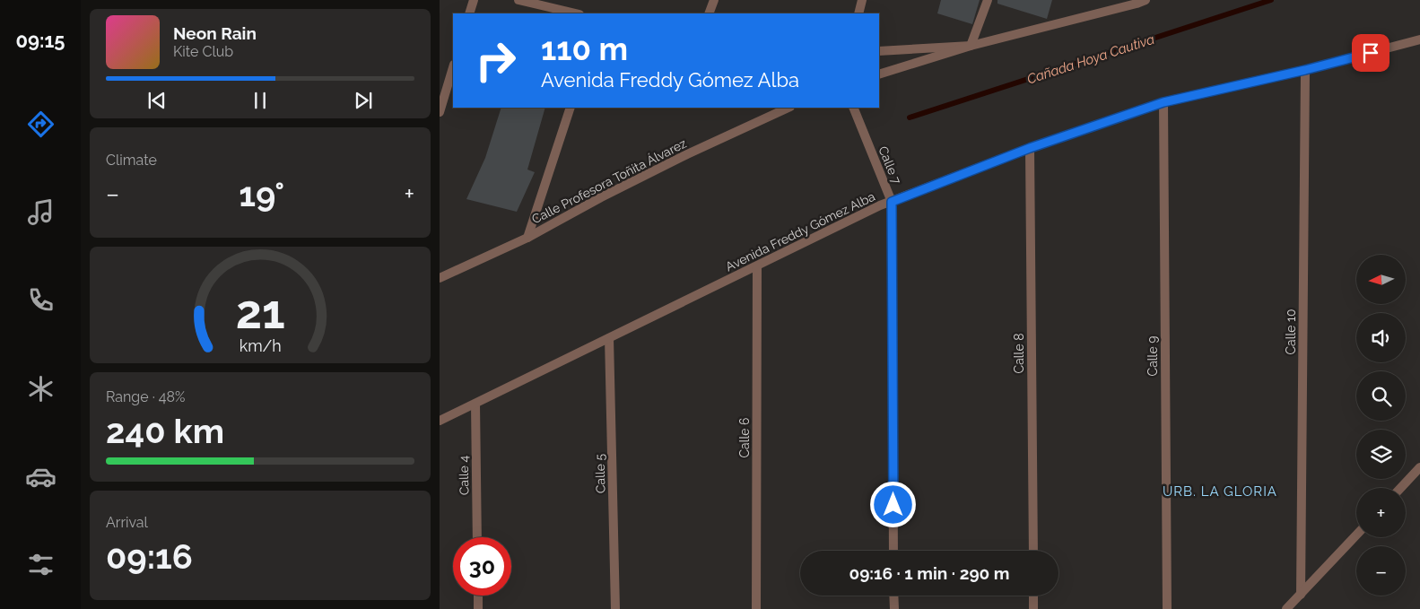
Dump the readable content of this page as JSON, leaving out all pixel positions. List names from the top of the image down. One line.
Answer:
{"streets":{"street":["Calle 7","Calle Profesora Toñita Álvarez","Avenida Freddy Gómez Alba","Calle 10","Calle 8","Calle 9","Calle 6","Calle 5","Calle 4"]},"crossings":[["Calle 7","Avenida Freddy Gómez Alba"],["Avenida Freddy Gómez Alba","Calle 10"],["Avenida Freddy Gómez Alba","Calle 8"],["Avenida Freddy Gómez Alba","Calle 9"],["Avenida Freddy Gómez Alba","Calle 6"],["Avenida Freddy Gómez Alba","Calle 5"],["Avenida Freddy Gómez Alba","Calle 4"]],"districts":["URB. LA GLORIA"],"water":["Cañada Hoya Cautiva"],"north":"left","page":{"tabs":"09:15","turn":["110 m","Avenida Freddy Gómez Alba"],"song":["Neon Rain","Kite Club"],"tile":["Climate",["Range · 48%","240 km"],["Arrival","09:16"]],"heat":["−","19°","+"],"map_buttons":["+","−"],"limit":"30","trip":"09:16 · 1 min · 290 m","gauge":["21","km/h"]}}
